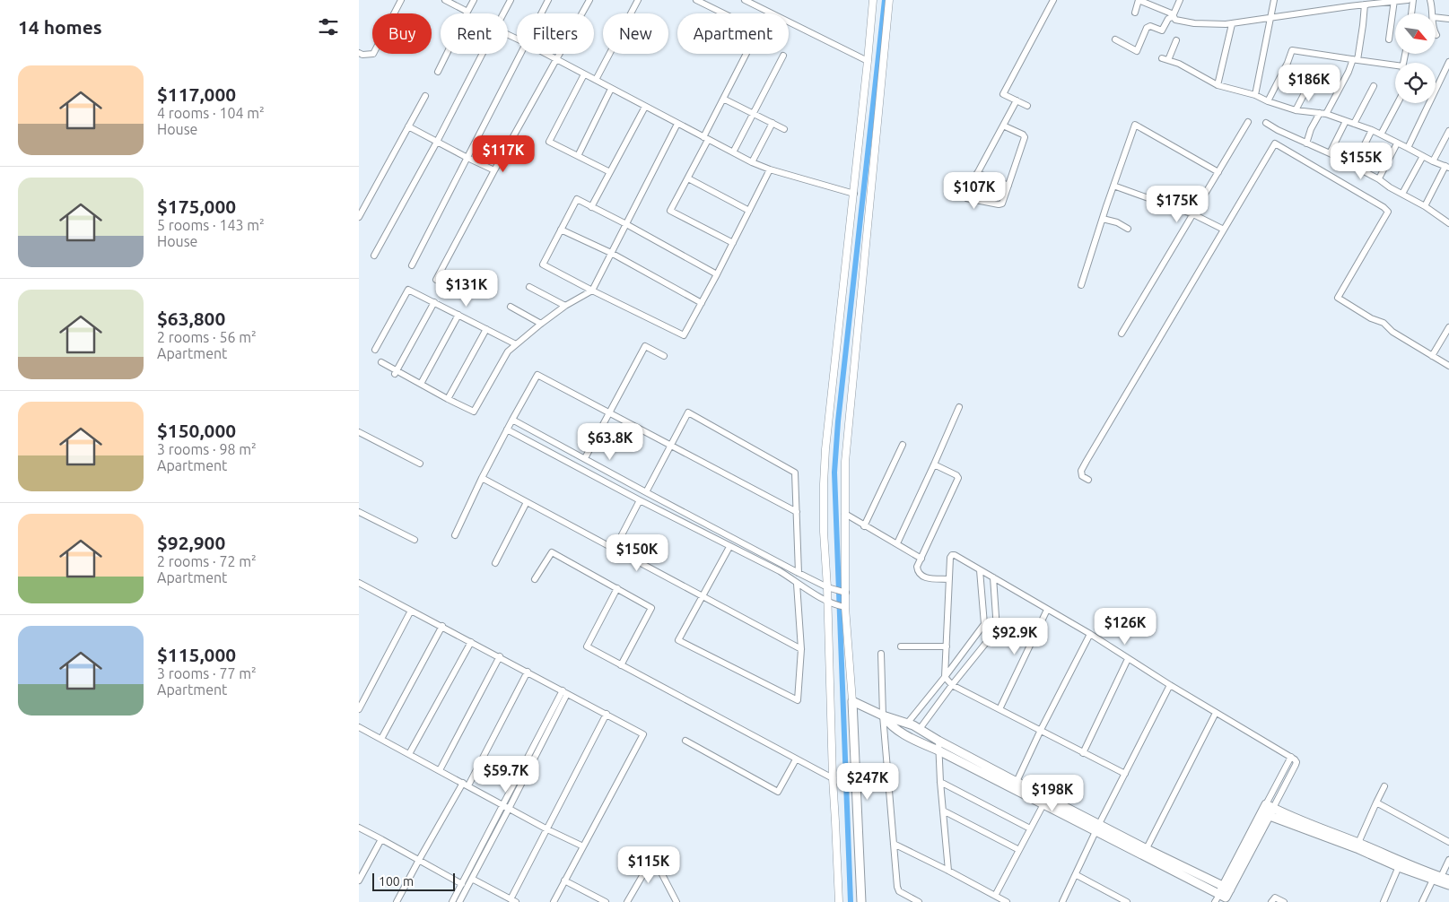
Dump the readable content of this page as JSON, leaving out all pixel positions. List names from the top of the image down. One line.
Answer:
{"scale_bar":"100 m","north":"bottom right","page":{"heading":"14 homes","chip":["Buy","Rent","Filters","New","Apartment"],"list":[{"name":"$117,000","note":"4 rooms · 104 m² · House"},{"name":"$175,000","note":"5 rooms · 143 m² · House"},{"name":"$63,800","note":"2 rooms · 56 m² · Apartment"},{"name":"$150,000","note":"3 rooms · 98 m² · Apartment"},{"name":"$92,900","note":"2 rooms · 72 m² · Apartment"},{"name":"$115,000","note":"3 rooms · 77 m² · Apartment"}],"price":["$186K","$117K","$155K","$107K","$175K","$131K","$63.8K","$150K","$126K","$92.9K","$59.7K","$247K","$198K","$115K"],"scale":"100 m"}}
